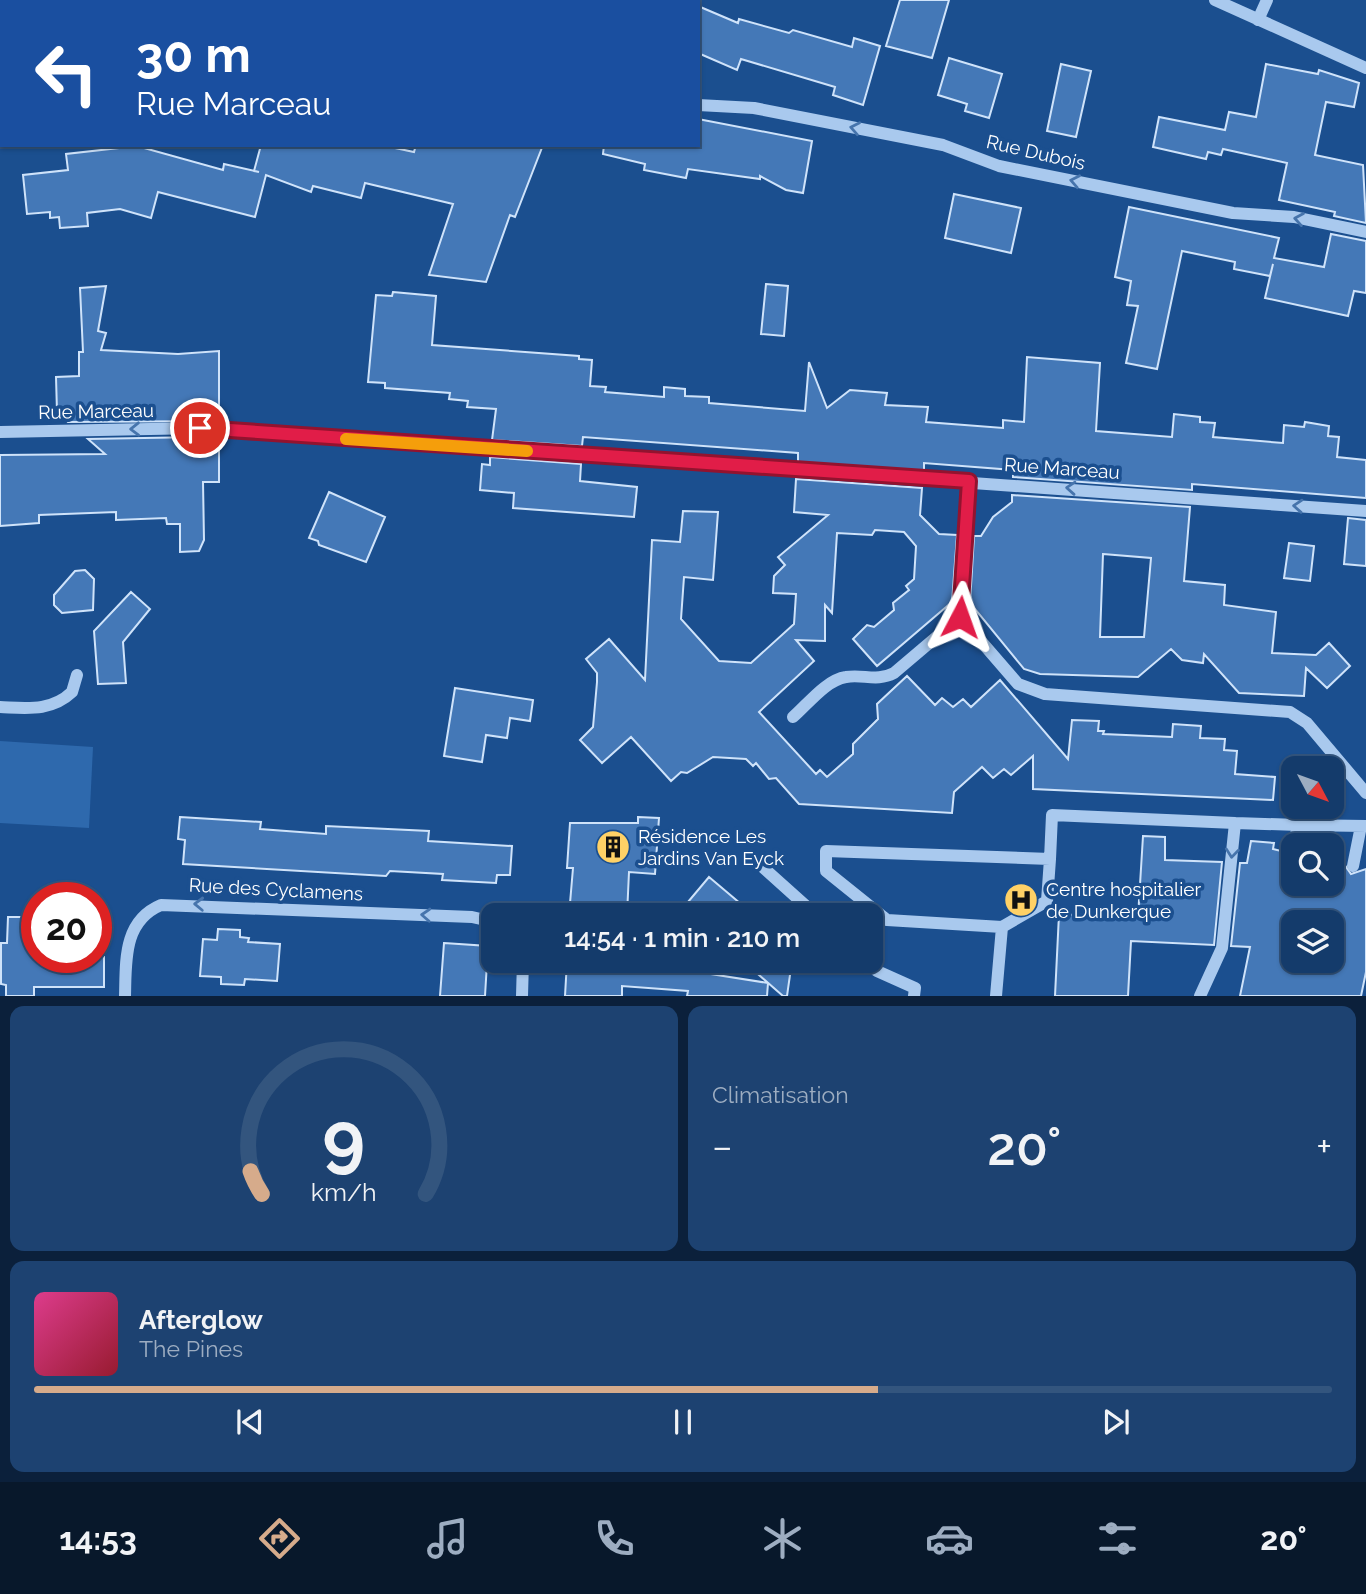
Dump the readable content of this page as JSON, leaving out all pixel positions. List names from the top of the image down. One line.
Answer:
{"streets":{"street":["Rue Dubois","Rue Marceau","Rue des Cyclamens"]},"one_way":["Rue Dubois","Rue Marceau","Rue des Cyclamens"],"places":{"building":["Résidence Les Jardins Van Eyck"],"hospital":["Centre hospitalier de Dunkerque"]},"north":"bottom right","page":{"turn":["30 m","Rue Marceau"],"limit":"20","trip":"14:54 · 1 min · 210 m","tile":"Climatisation","heat":["−","20°","+"],"song":["Afterglow","The Pines"],"tabs":["14:53","20°"],"gauge":["9","km/h"]}}
